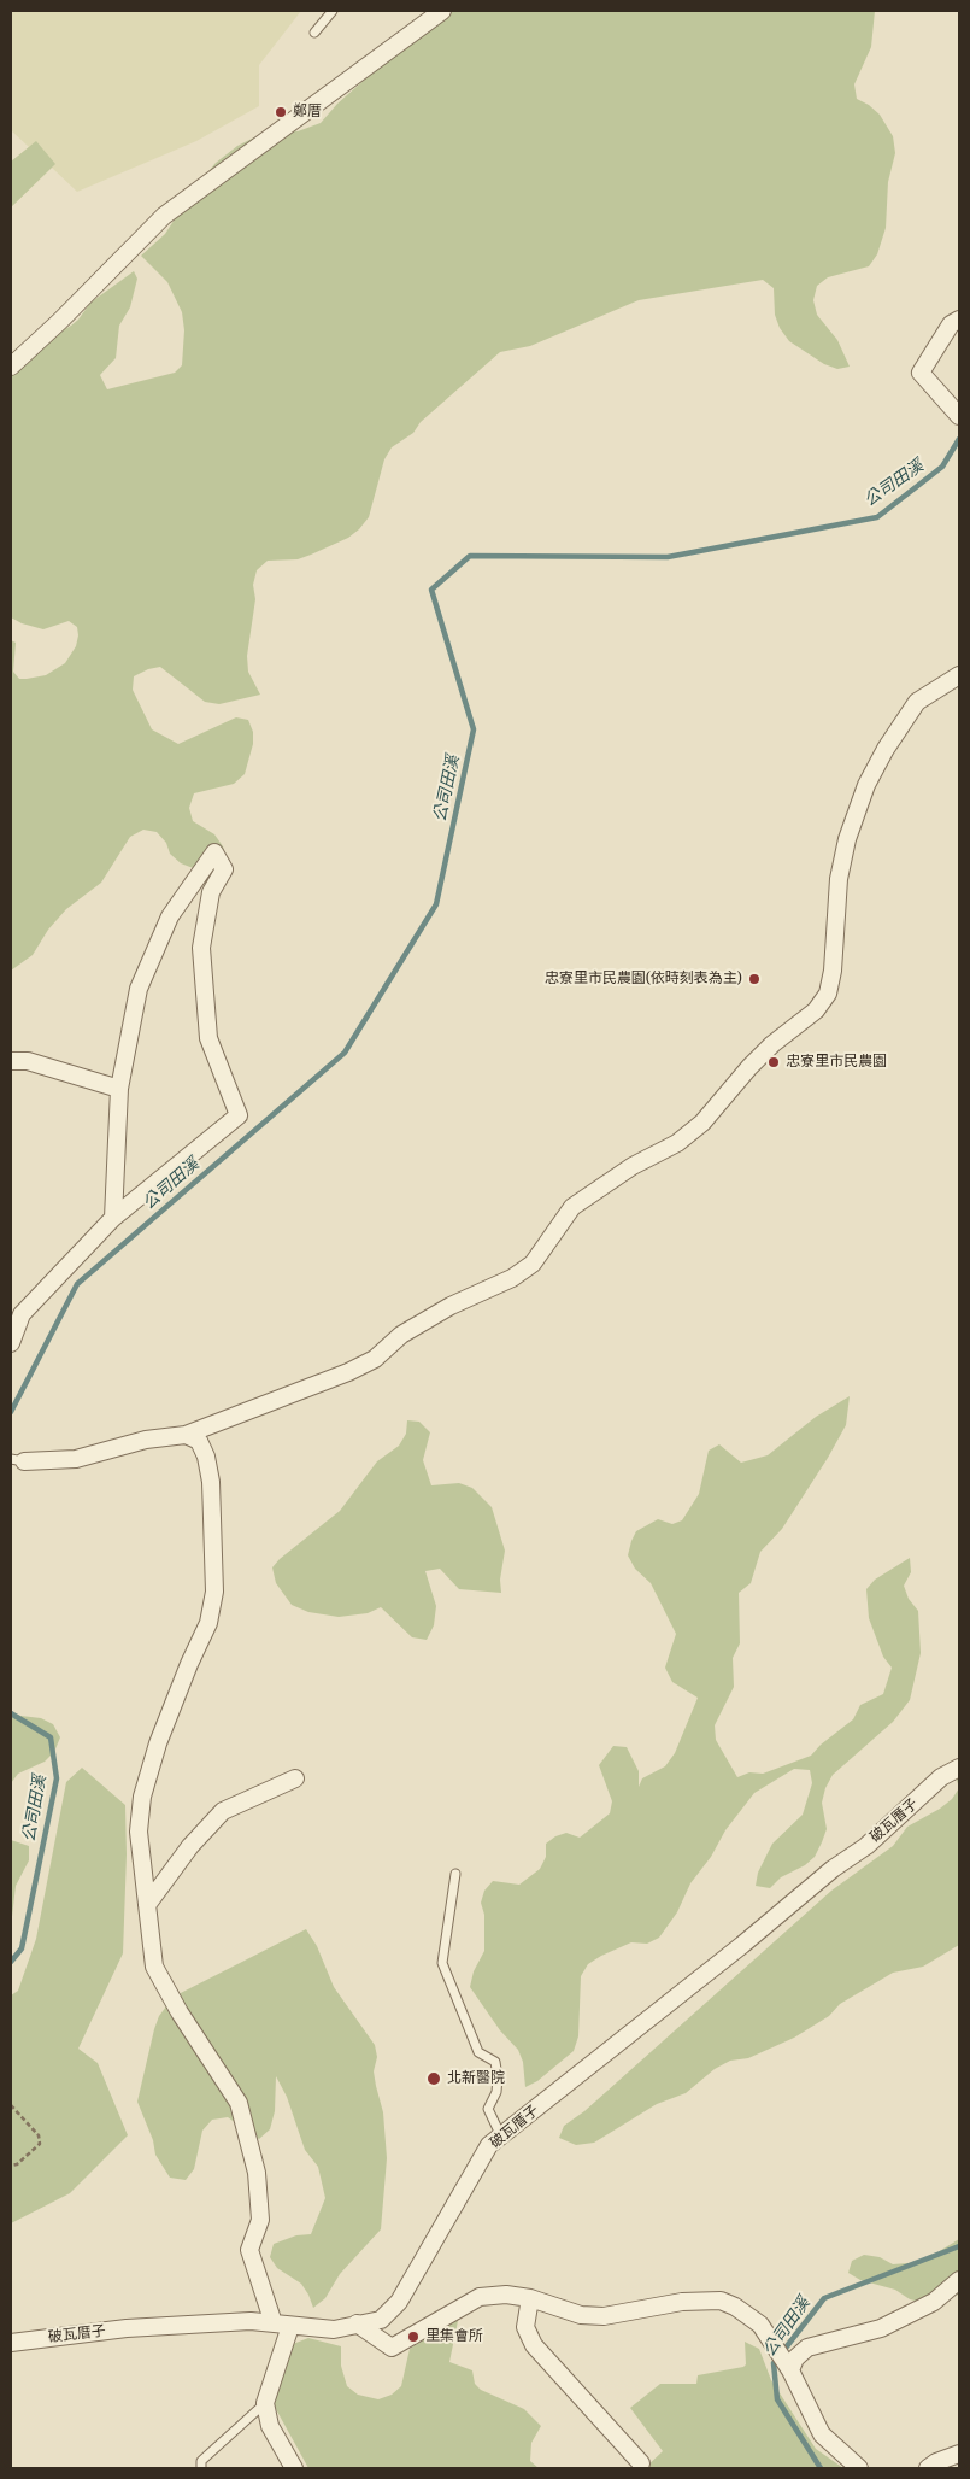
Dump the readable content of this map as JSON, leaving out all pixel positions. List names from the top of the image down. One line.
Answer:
{"streets":{"street":["破瓦厝子"]},"water":["公司田溪"],"places":["鄭厝","忠寮里市民農園(依時刻表為主)","忠寮里市民農園","北新醫院","里集會所"]}
